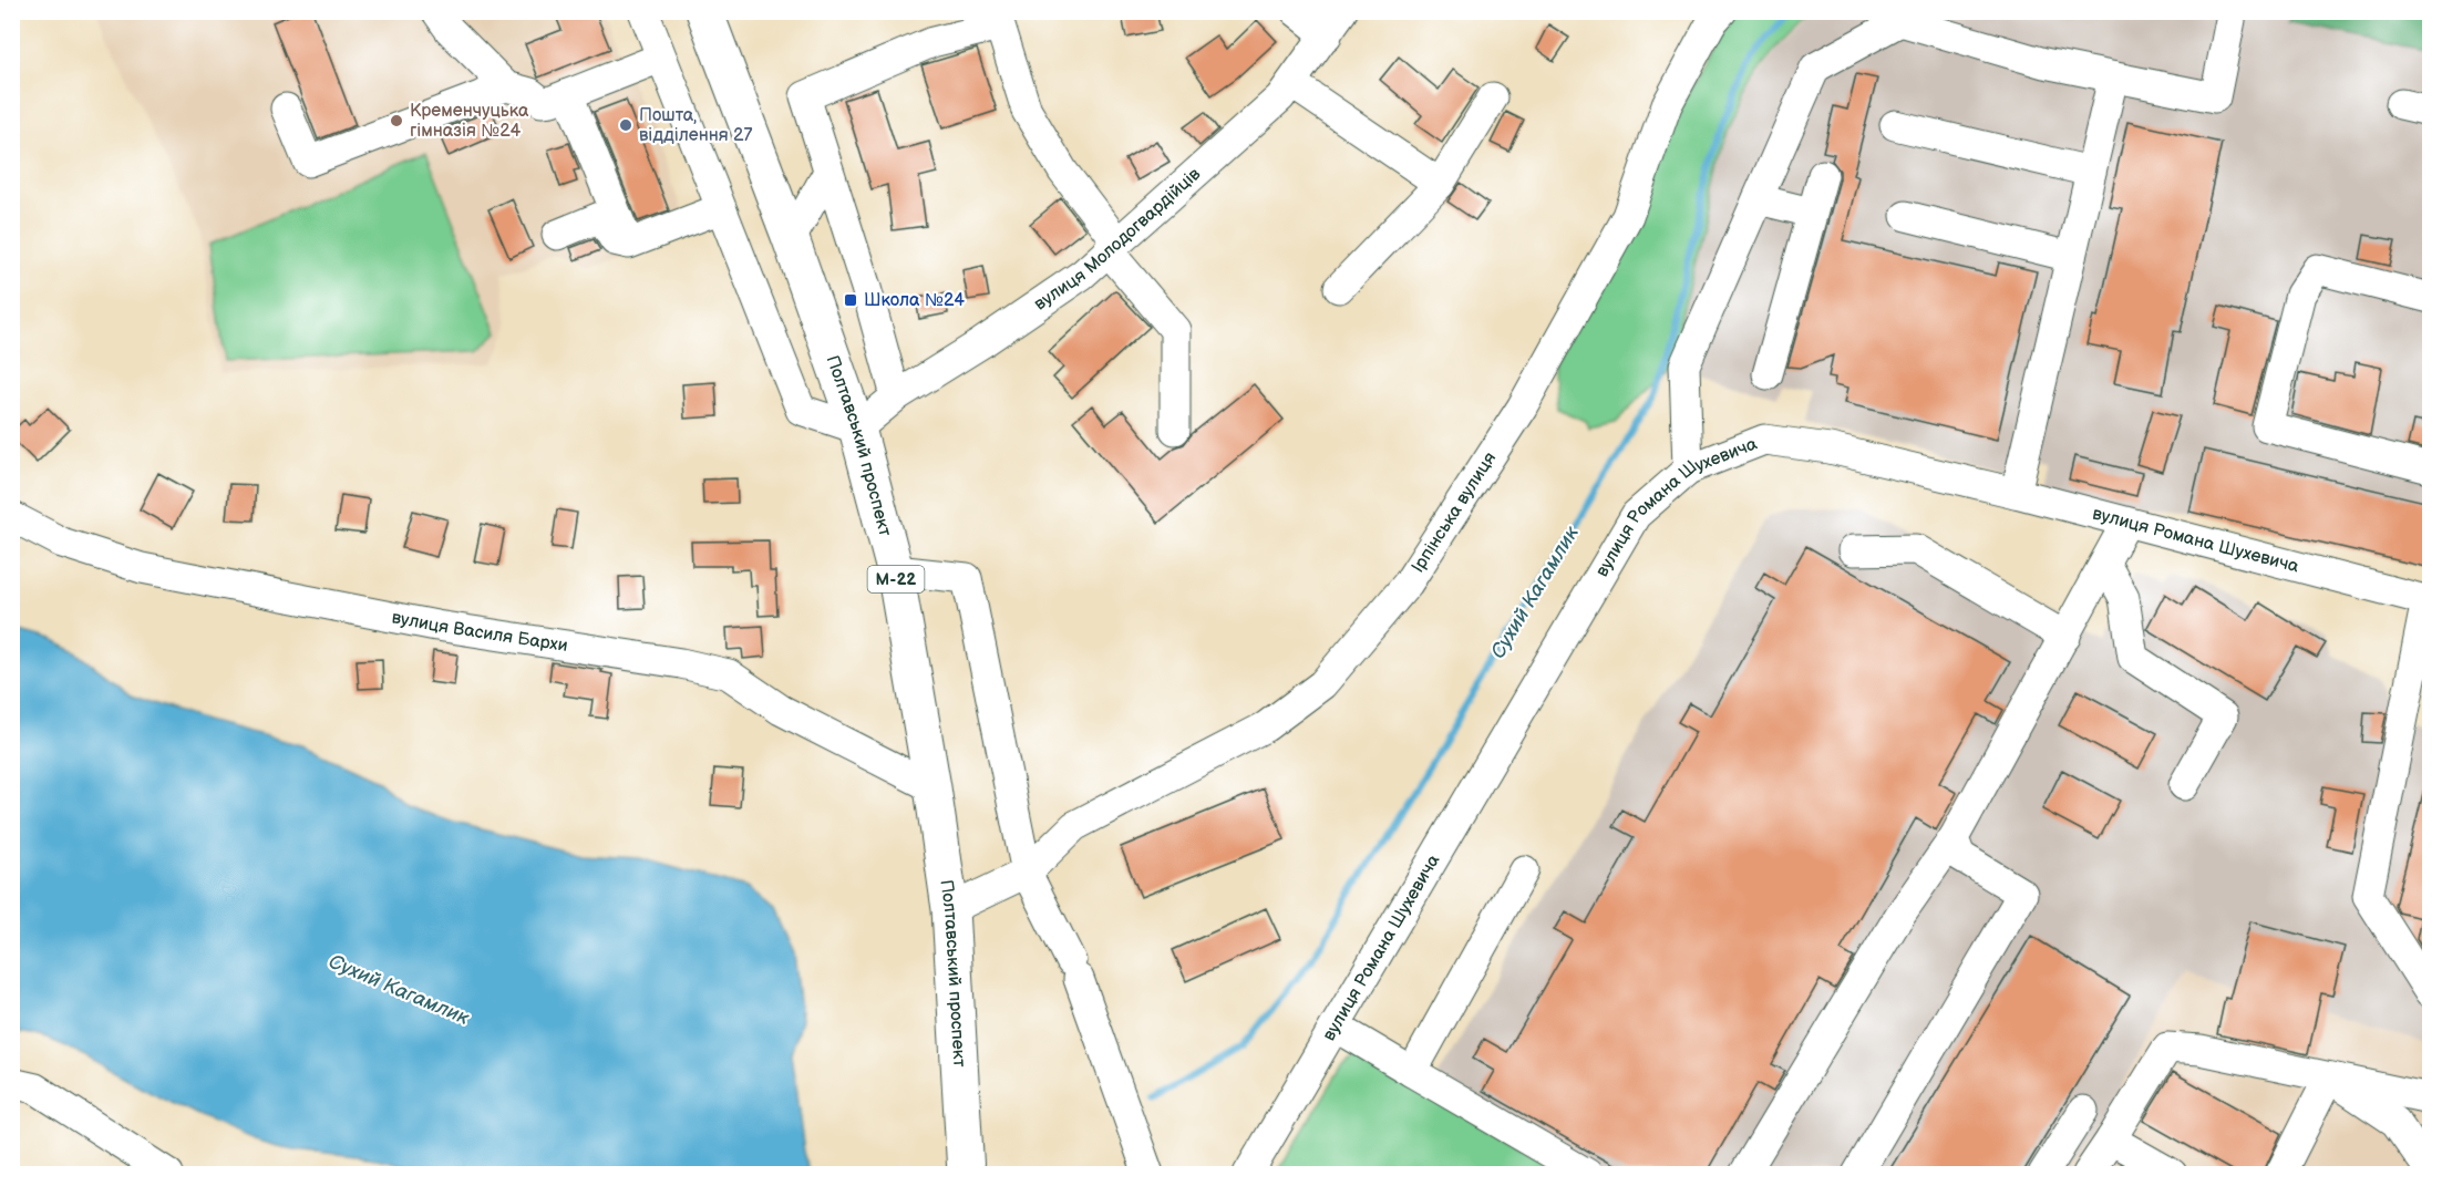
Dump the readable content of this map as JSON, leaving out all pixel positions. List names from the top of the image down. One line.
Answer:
{"streets":{"highway":["Полтавський проспект","М-22"],"street":["вулиця Молодогвардійців","вулиця Романа Шухевича","Ірпінська вулиця","вулиця Василя Бархи"]},"crossings":[["вулиця Молодогвардійців","Полтавський проспект"],["Полтавський проспект","Ірпінська вулиця"],["Полтавський проспект","вулиця Василя Бархи"]],"water":["Сухий Кагамлик"],"places":{"other":["Кременчуцька гімназія №24","Пошта, відділення 27"],"transit":["Школа №24"]}}
